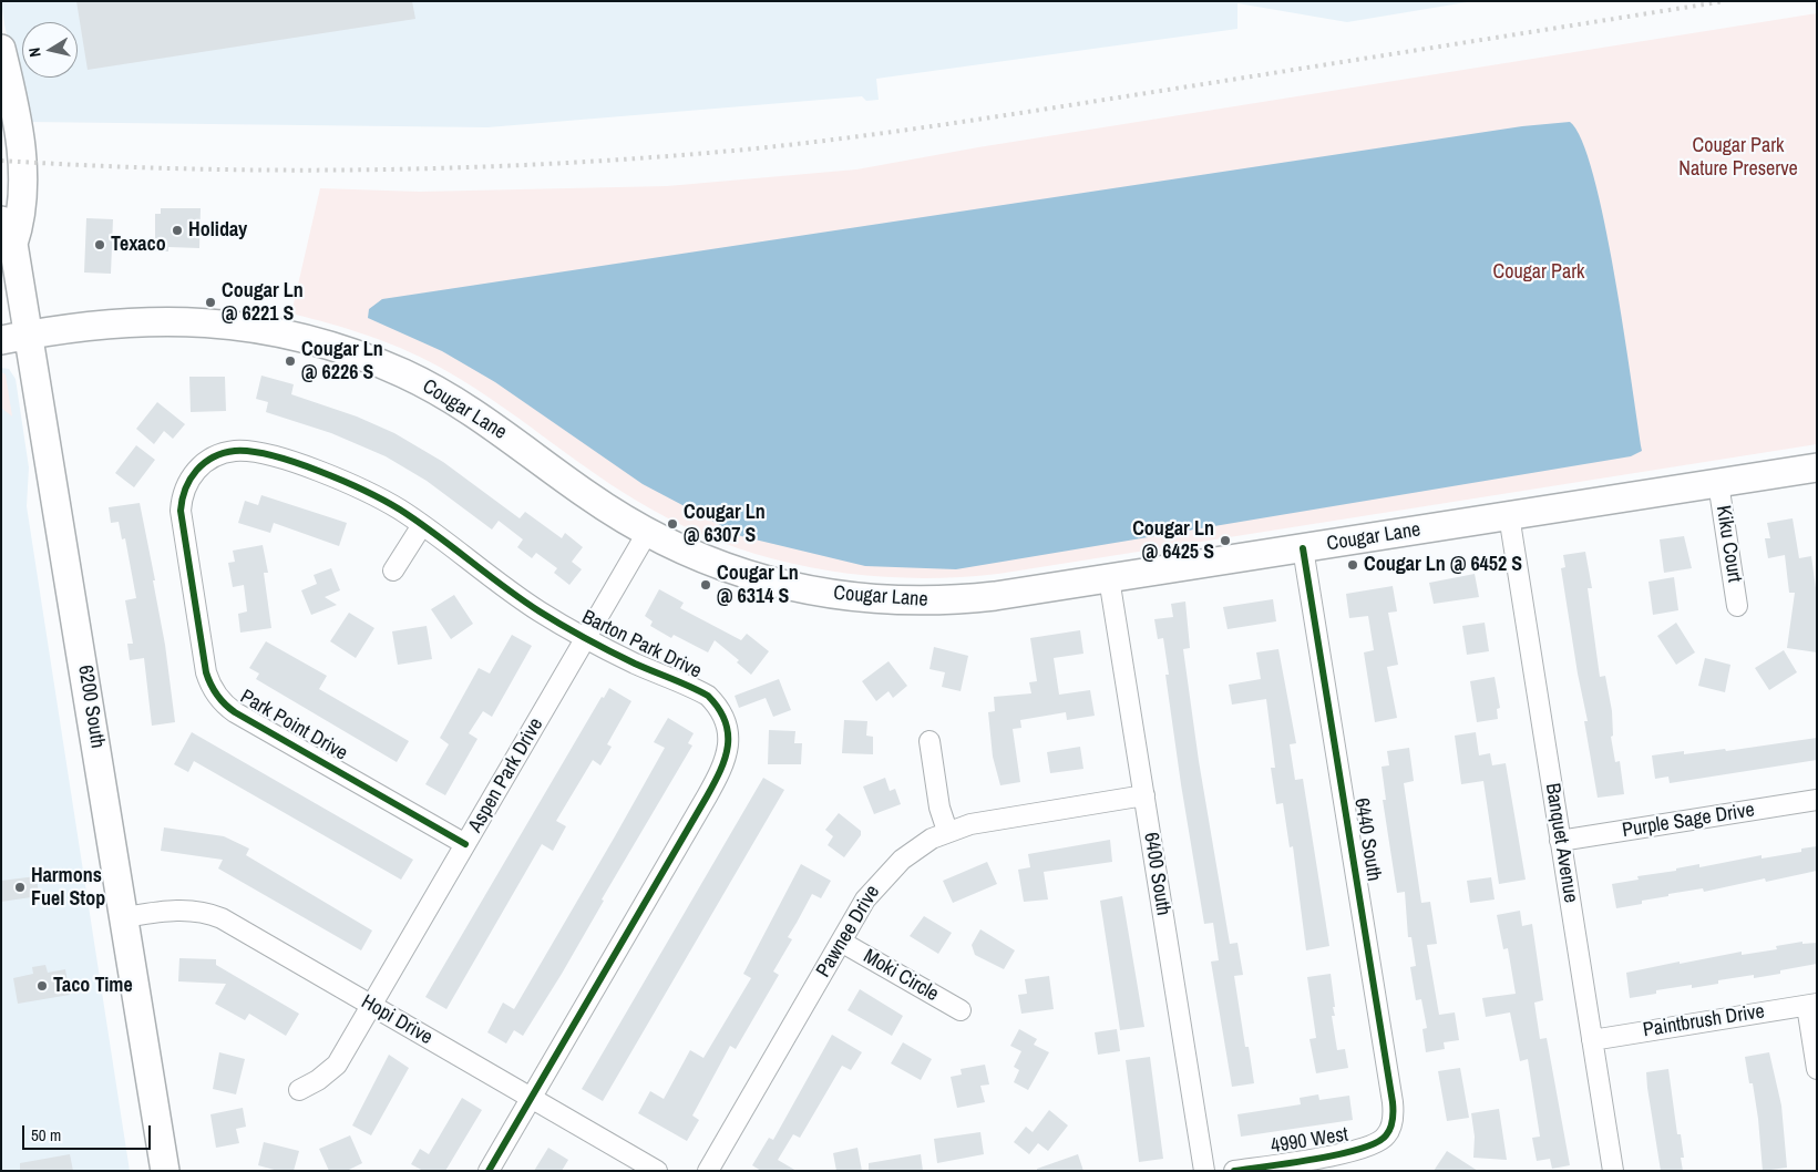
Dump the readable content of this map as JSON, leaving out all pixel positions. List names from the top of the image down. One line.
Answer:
{"streets":{"main road":["Cougar Lane","6200 South"],"street":["Kiku Court","Barton Park Drive","Park Point Drive","Aspen Park Drive","Purple Sage Drive","6440 South","Banquet Avenue","6400 South","Pawnee Drive","Moki Circle","Hopi Drive","Paintbrush Drive","4990 West"]},"crossings":[["Cougar Lane","Kiku Court"],["Cougar Lane","6200 South"],["Cougar Lane","Aspen Park Drive"],["Cougar Lane","6440 South"],["Cougar Lane","Banquet Avenue"],["Cougar Lane","6400 South"],["Barton Park Drive","Park Point Drive"],["Barton Park Drive","Aspen Park Drive"],["Barton Park Drive","Hopi Drive"],["6200 South","Hopi Drive"],["Park Point Drive","Aspen Park Drive"],["Aspen Park Drive","Hopi Drive"],["Purple Sage Drive","Banquet Avenue"],["6440 South","4990 West"],["Banquet Avenue","Paintbrush Drive"],["6400 South","Pawnee Drive"],["Pawnee Drive","Moki Circle"]],"parks":["Cougar Park Nature Preserve","Cougar Park"],"places":["Holiday","Texaco","Cougar Ln @ 6221 S","Cougar Ln @ 6226 S","Cougar Ln @ 6307 S","Cougar Ln @ 6425 S","Cougar Ln @ 6452 S","Cougar Ln @ 6314 S","Harmons Fuel Stop","Taco Time"],"scale_bar":"50 m","north":"left"}
